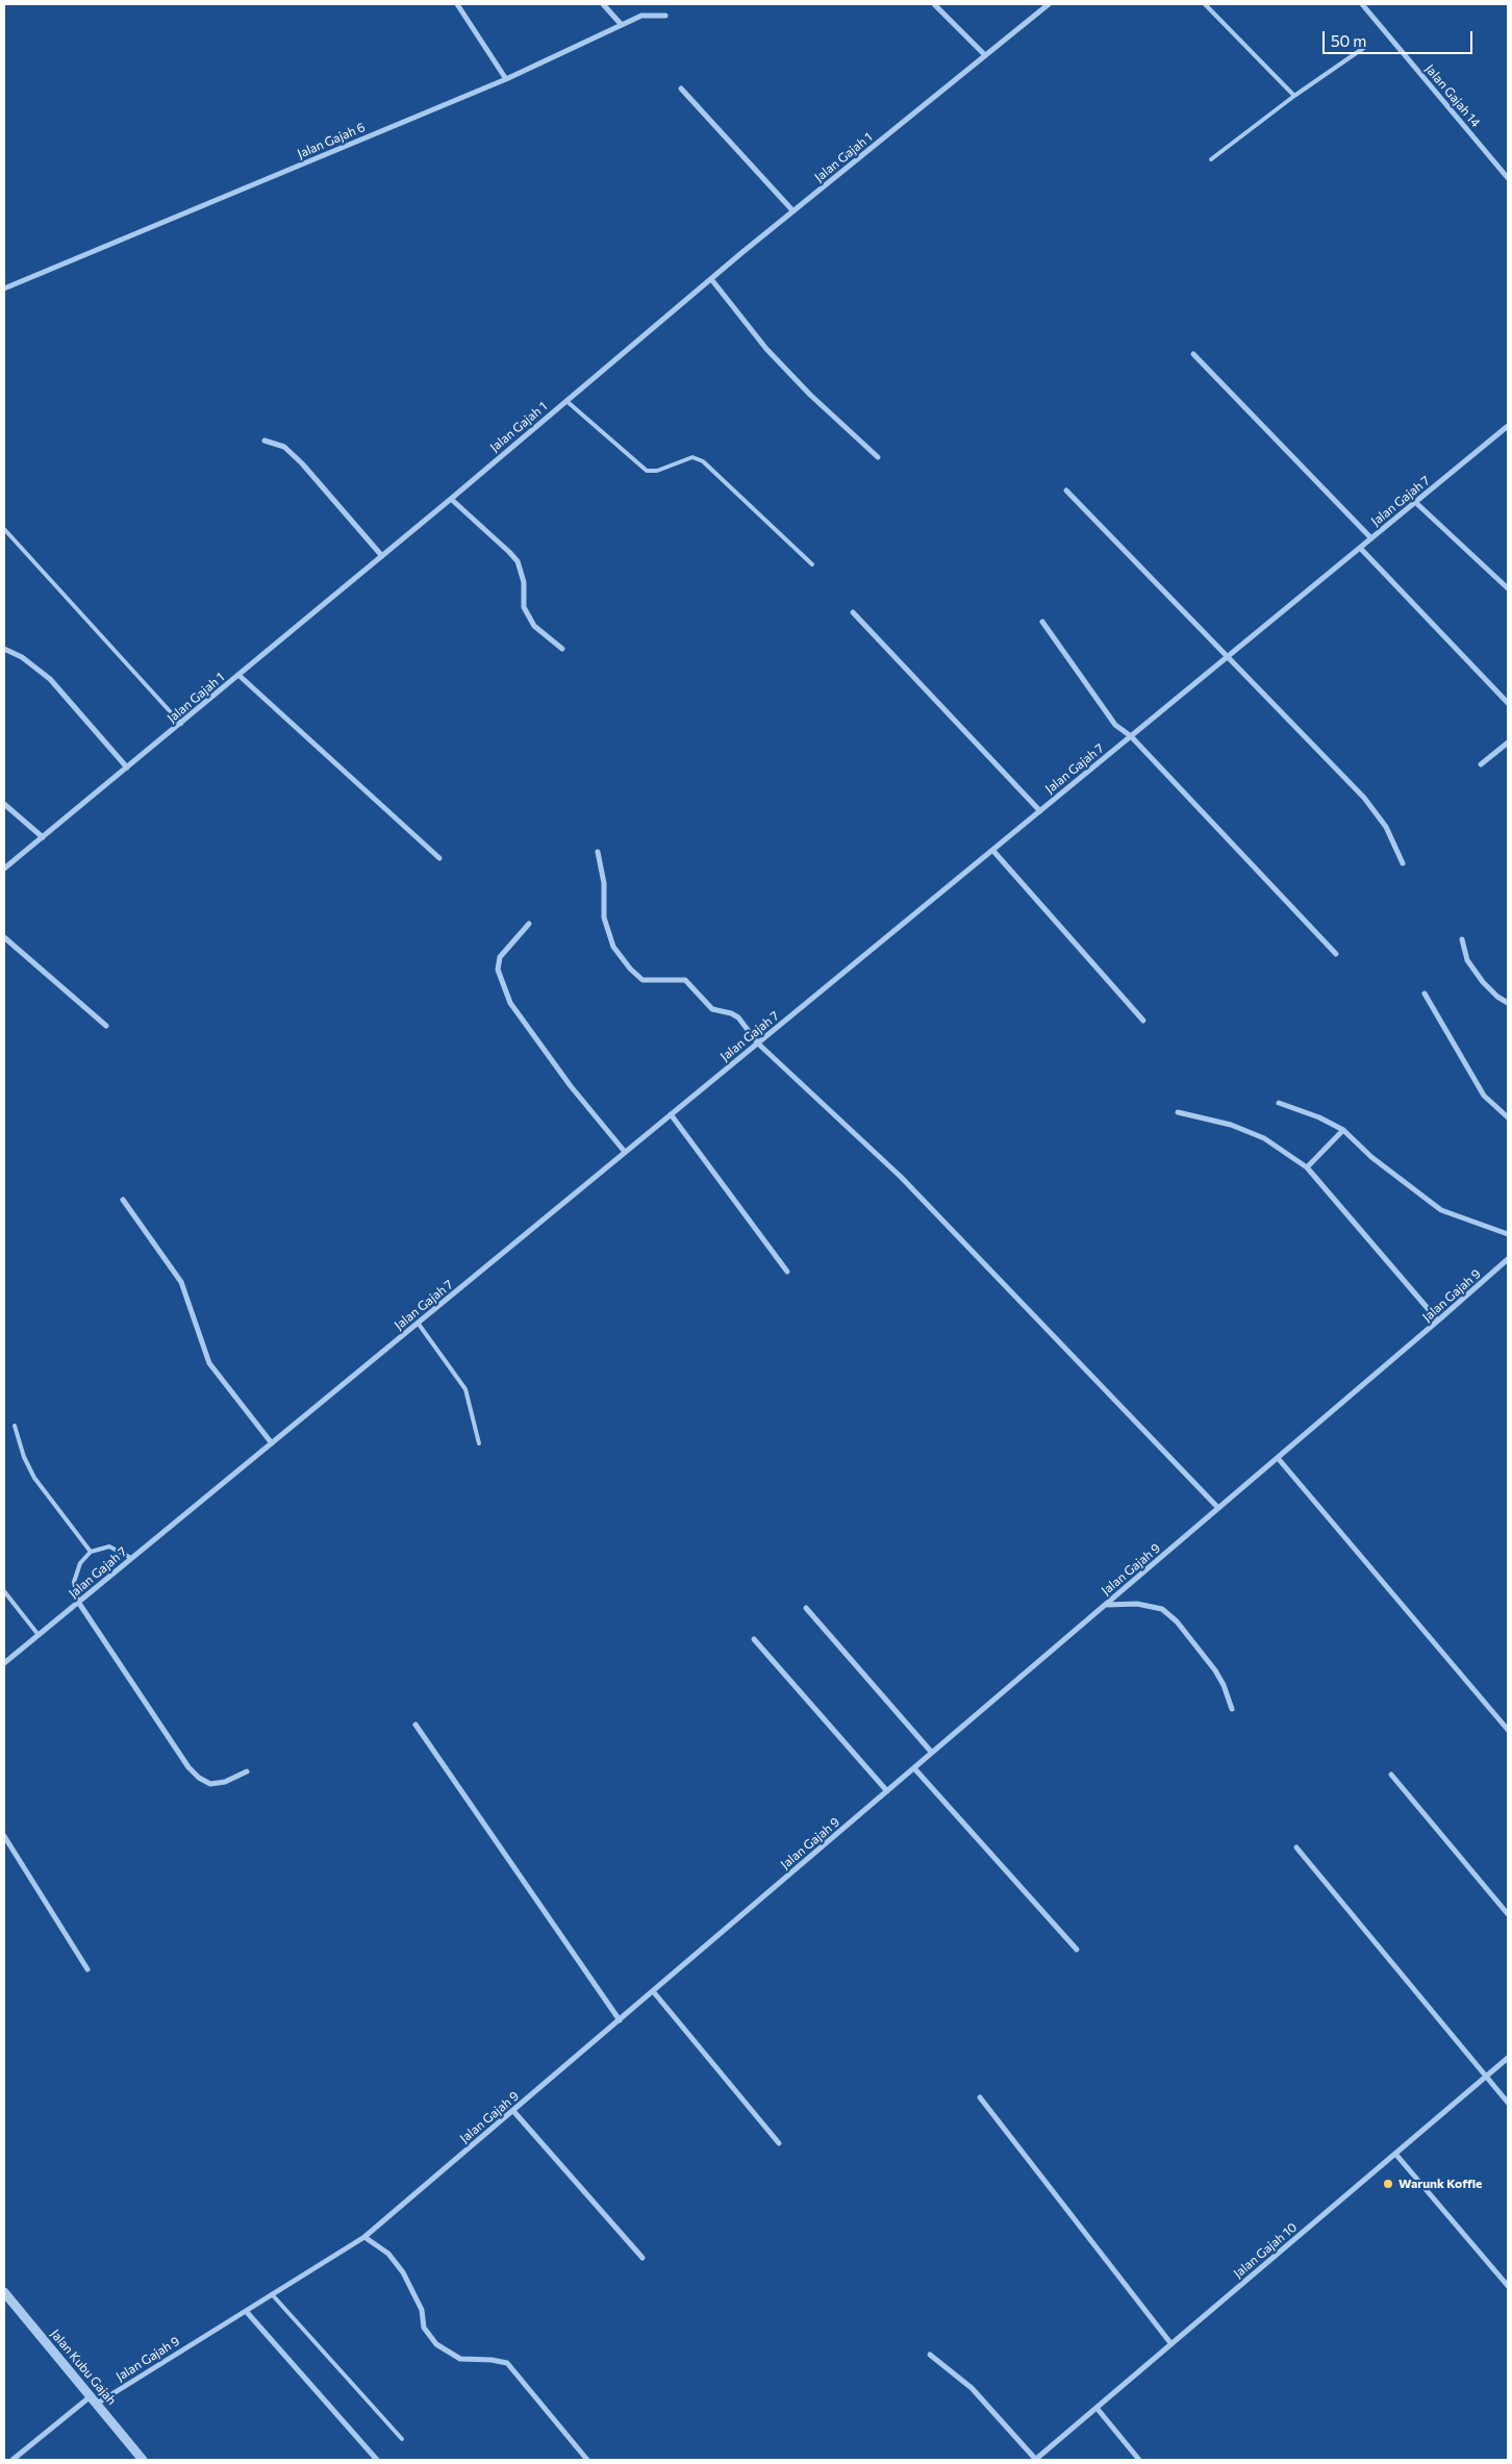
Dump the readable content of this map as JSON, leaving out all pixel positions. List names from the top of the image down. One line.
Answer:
{"streets":{"street":["Jalan Gajah 14","Jalan Gajah 6","Jalan Gajah 1","Jalan Gajah 7","Jalan Gajah 9","Jalan Gajah 10","Jalan Kubu Gajah"]},"crossings":[["Jalan Gajah 9","Jalan Kubu Gajah"]],"places":["Warunk Koffie"],"scale_bar":"50 m"}
